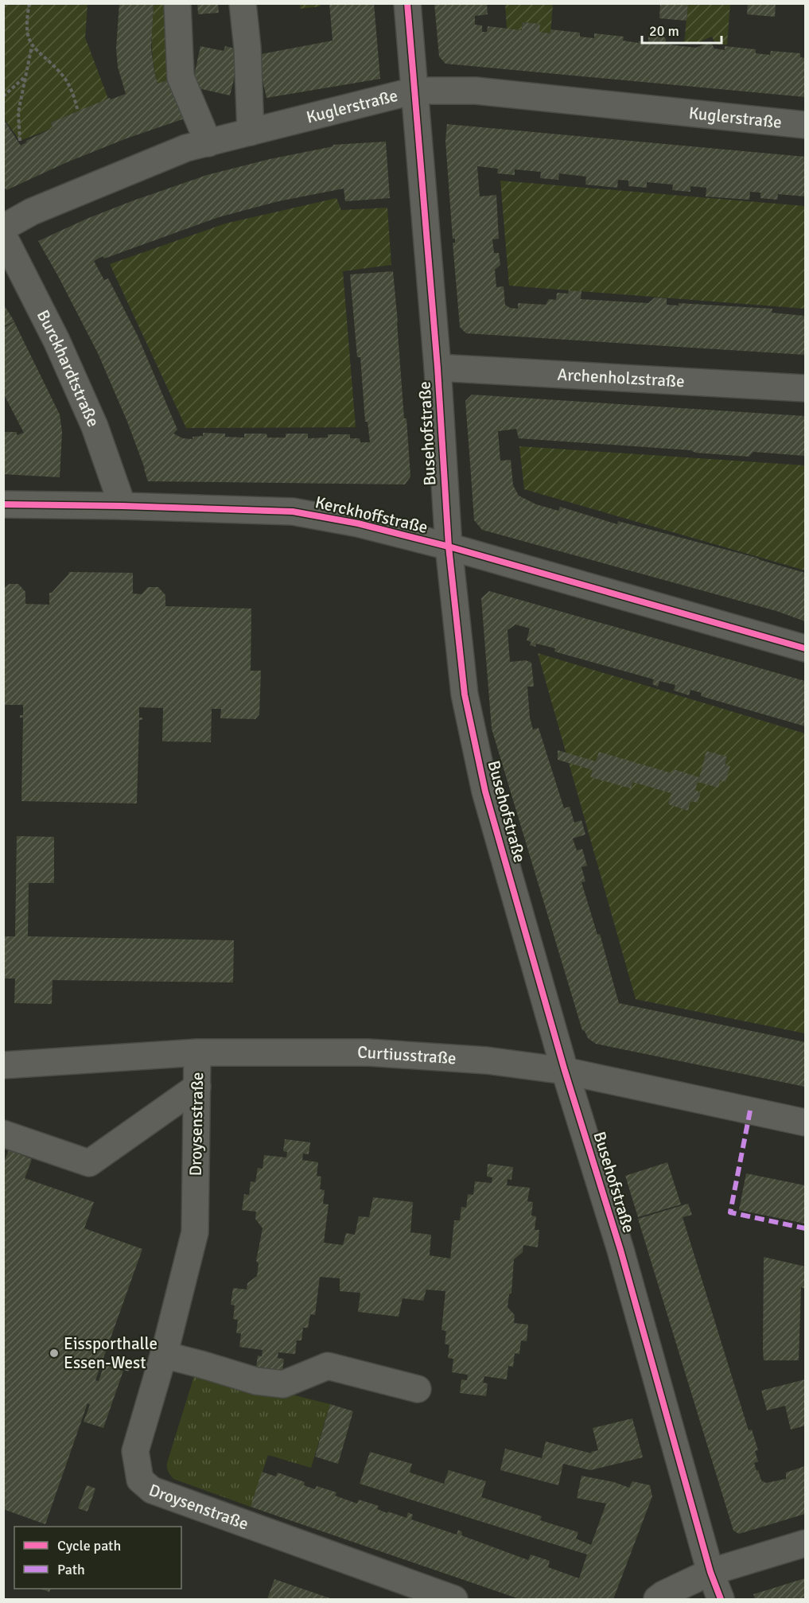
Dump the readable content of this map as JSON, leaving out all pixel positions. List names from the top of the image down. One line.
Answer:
{"streets":{"street":["Kuglerstraße","Burckhardtstraße","Archenholzstraße","Busehofstraße","Kerckhoffstraße","Curtiusstraße","Droysenstraße"]},"crossings":[["Kuglerstraße","Busehofstraße"],["Burckhardtstraße","Kerckhoffstraße"],["Archenholzstraße","Busehofstraße"],["Busehofstraße","Kerckhoffstraße"],["Busehofstraße","Curtiusstraße"],["Curtiusstraße","Droysenstraße"]],"places":["Eissporthalle Essen-West"],"legend":["Cycle path","Path"],"scale_bar":"20 m"}
